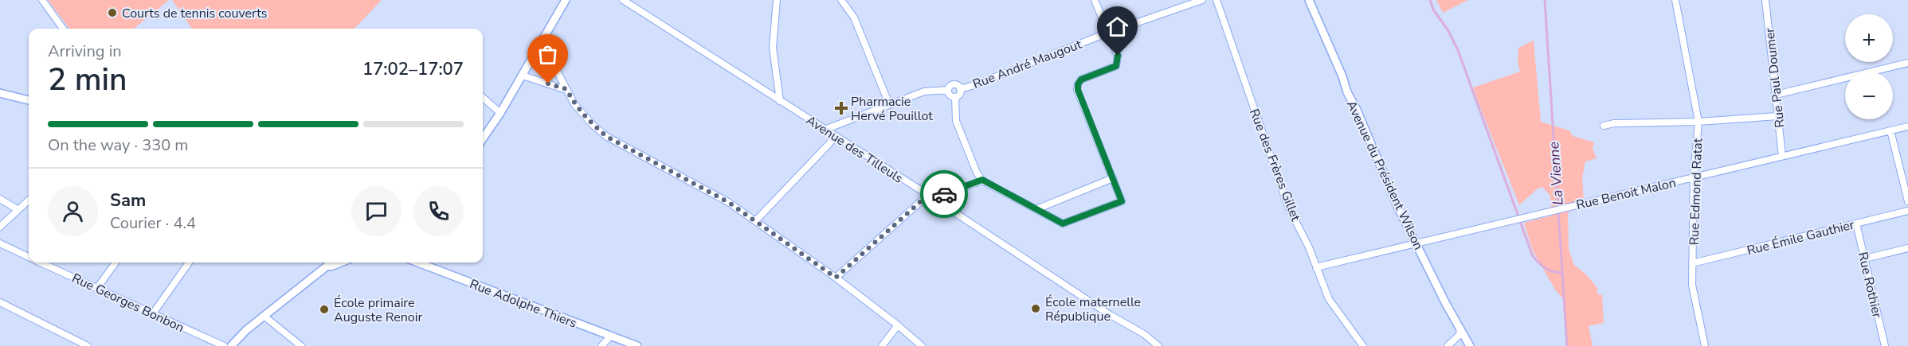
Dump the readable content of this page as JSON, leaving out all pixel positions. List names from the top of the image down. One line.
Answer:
{"streets":{"street":["Rue André Maugout","Rue Paul Doumer","Avenue des Tilleuls","Rue des Frères Gillet","Avenue du Président Wilson","Rue Edmond Ratat","Rue Benoit Malon","Rue Émile Gauthier","Rue Rothier","Rue Georges Bonbon","Rue Adolphe Thiers"]},"crossings":[["Rue Paul Doumer","Rue Edmond Ratat"],["Rue Paul Doumer","Rue Benoit Malon"],["Rue des Frères Gillet","Rue Benoit Malon"],["Avenue du Président Wilson","Rue Benoit Malon"],["Rue Edmond Ratat","Rue Benoit Malon"],["Rue Edmond Ratat","Rue Émile Gauthier"],["Rue Émile Gauthier","Rue Rothier"]],"water":["La Vienne"],"places":{"other":["Courts de tennis couverts","École maternelle République","École primaire Auguste Renoir"],"health":["Pharmacie Hervé Pouillot"]},"page":{"map_buttons":["+","−"],"heading":["2 min","Arriving in","17:02–17:07"],"panel":["Sam","Courier · 4.4"],"bar":"On the way · 330 m"}}
